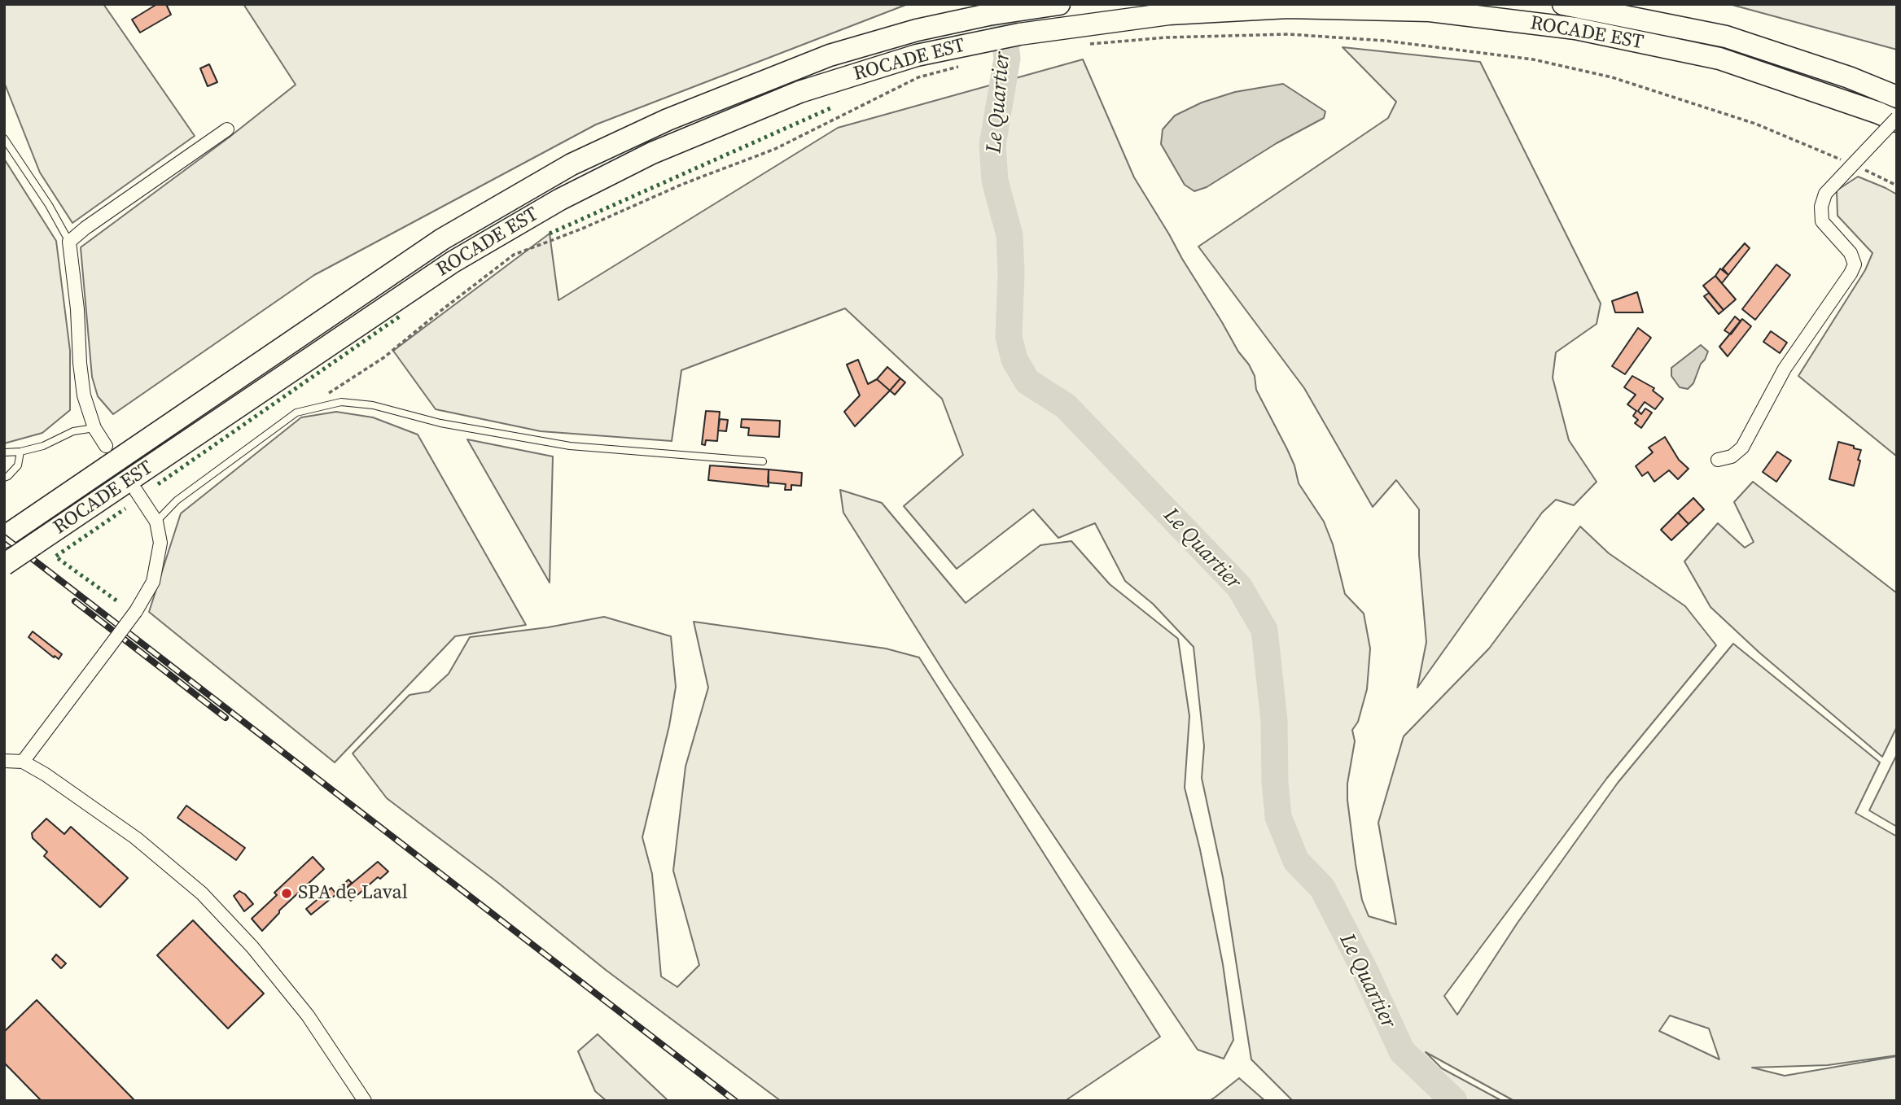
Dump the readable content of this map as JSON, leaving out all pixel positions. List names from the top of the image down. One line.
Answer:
{"streets":{"main road":["ROCADE EST"]},"water":["Le Quartier"],"places":["SPA de Laval"]}
